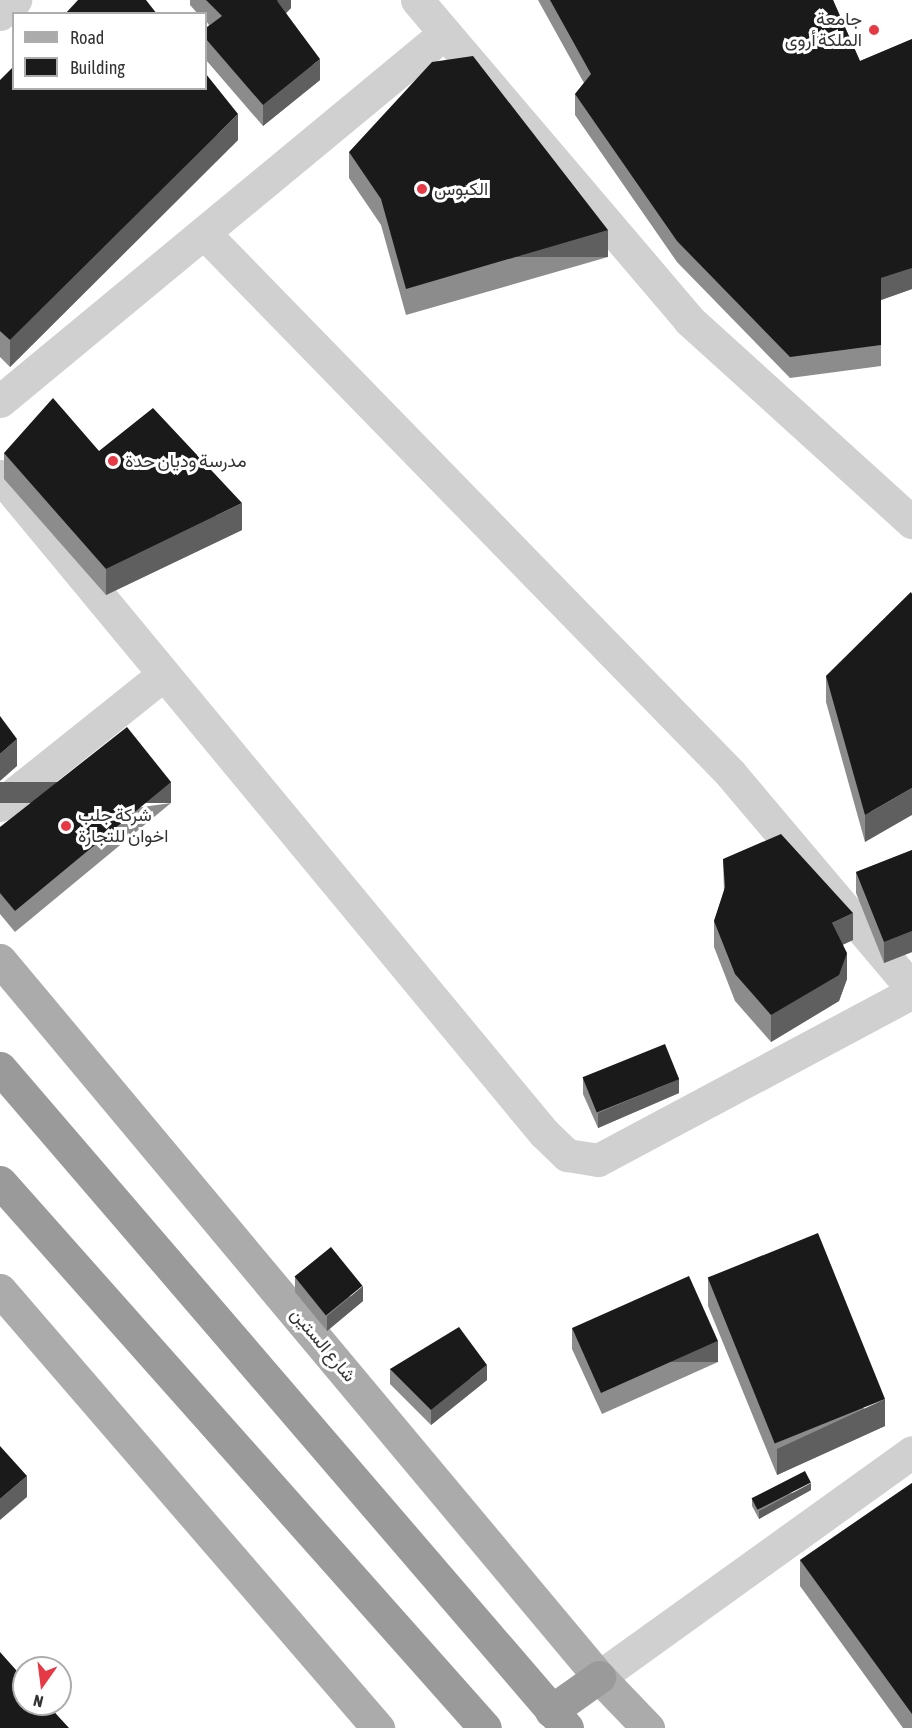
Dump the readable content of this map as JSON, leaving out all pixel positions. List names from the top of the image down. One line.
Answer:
{"streets":{"main road":["شارع الستين"]},"places":["جامعة الملكة أروى","الكبوس","مدرسة وديان حدة","شركة جلب اخوان للتجارة"],"legend":["Road","Building"],"north":"bottom"}
